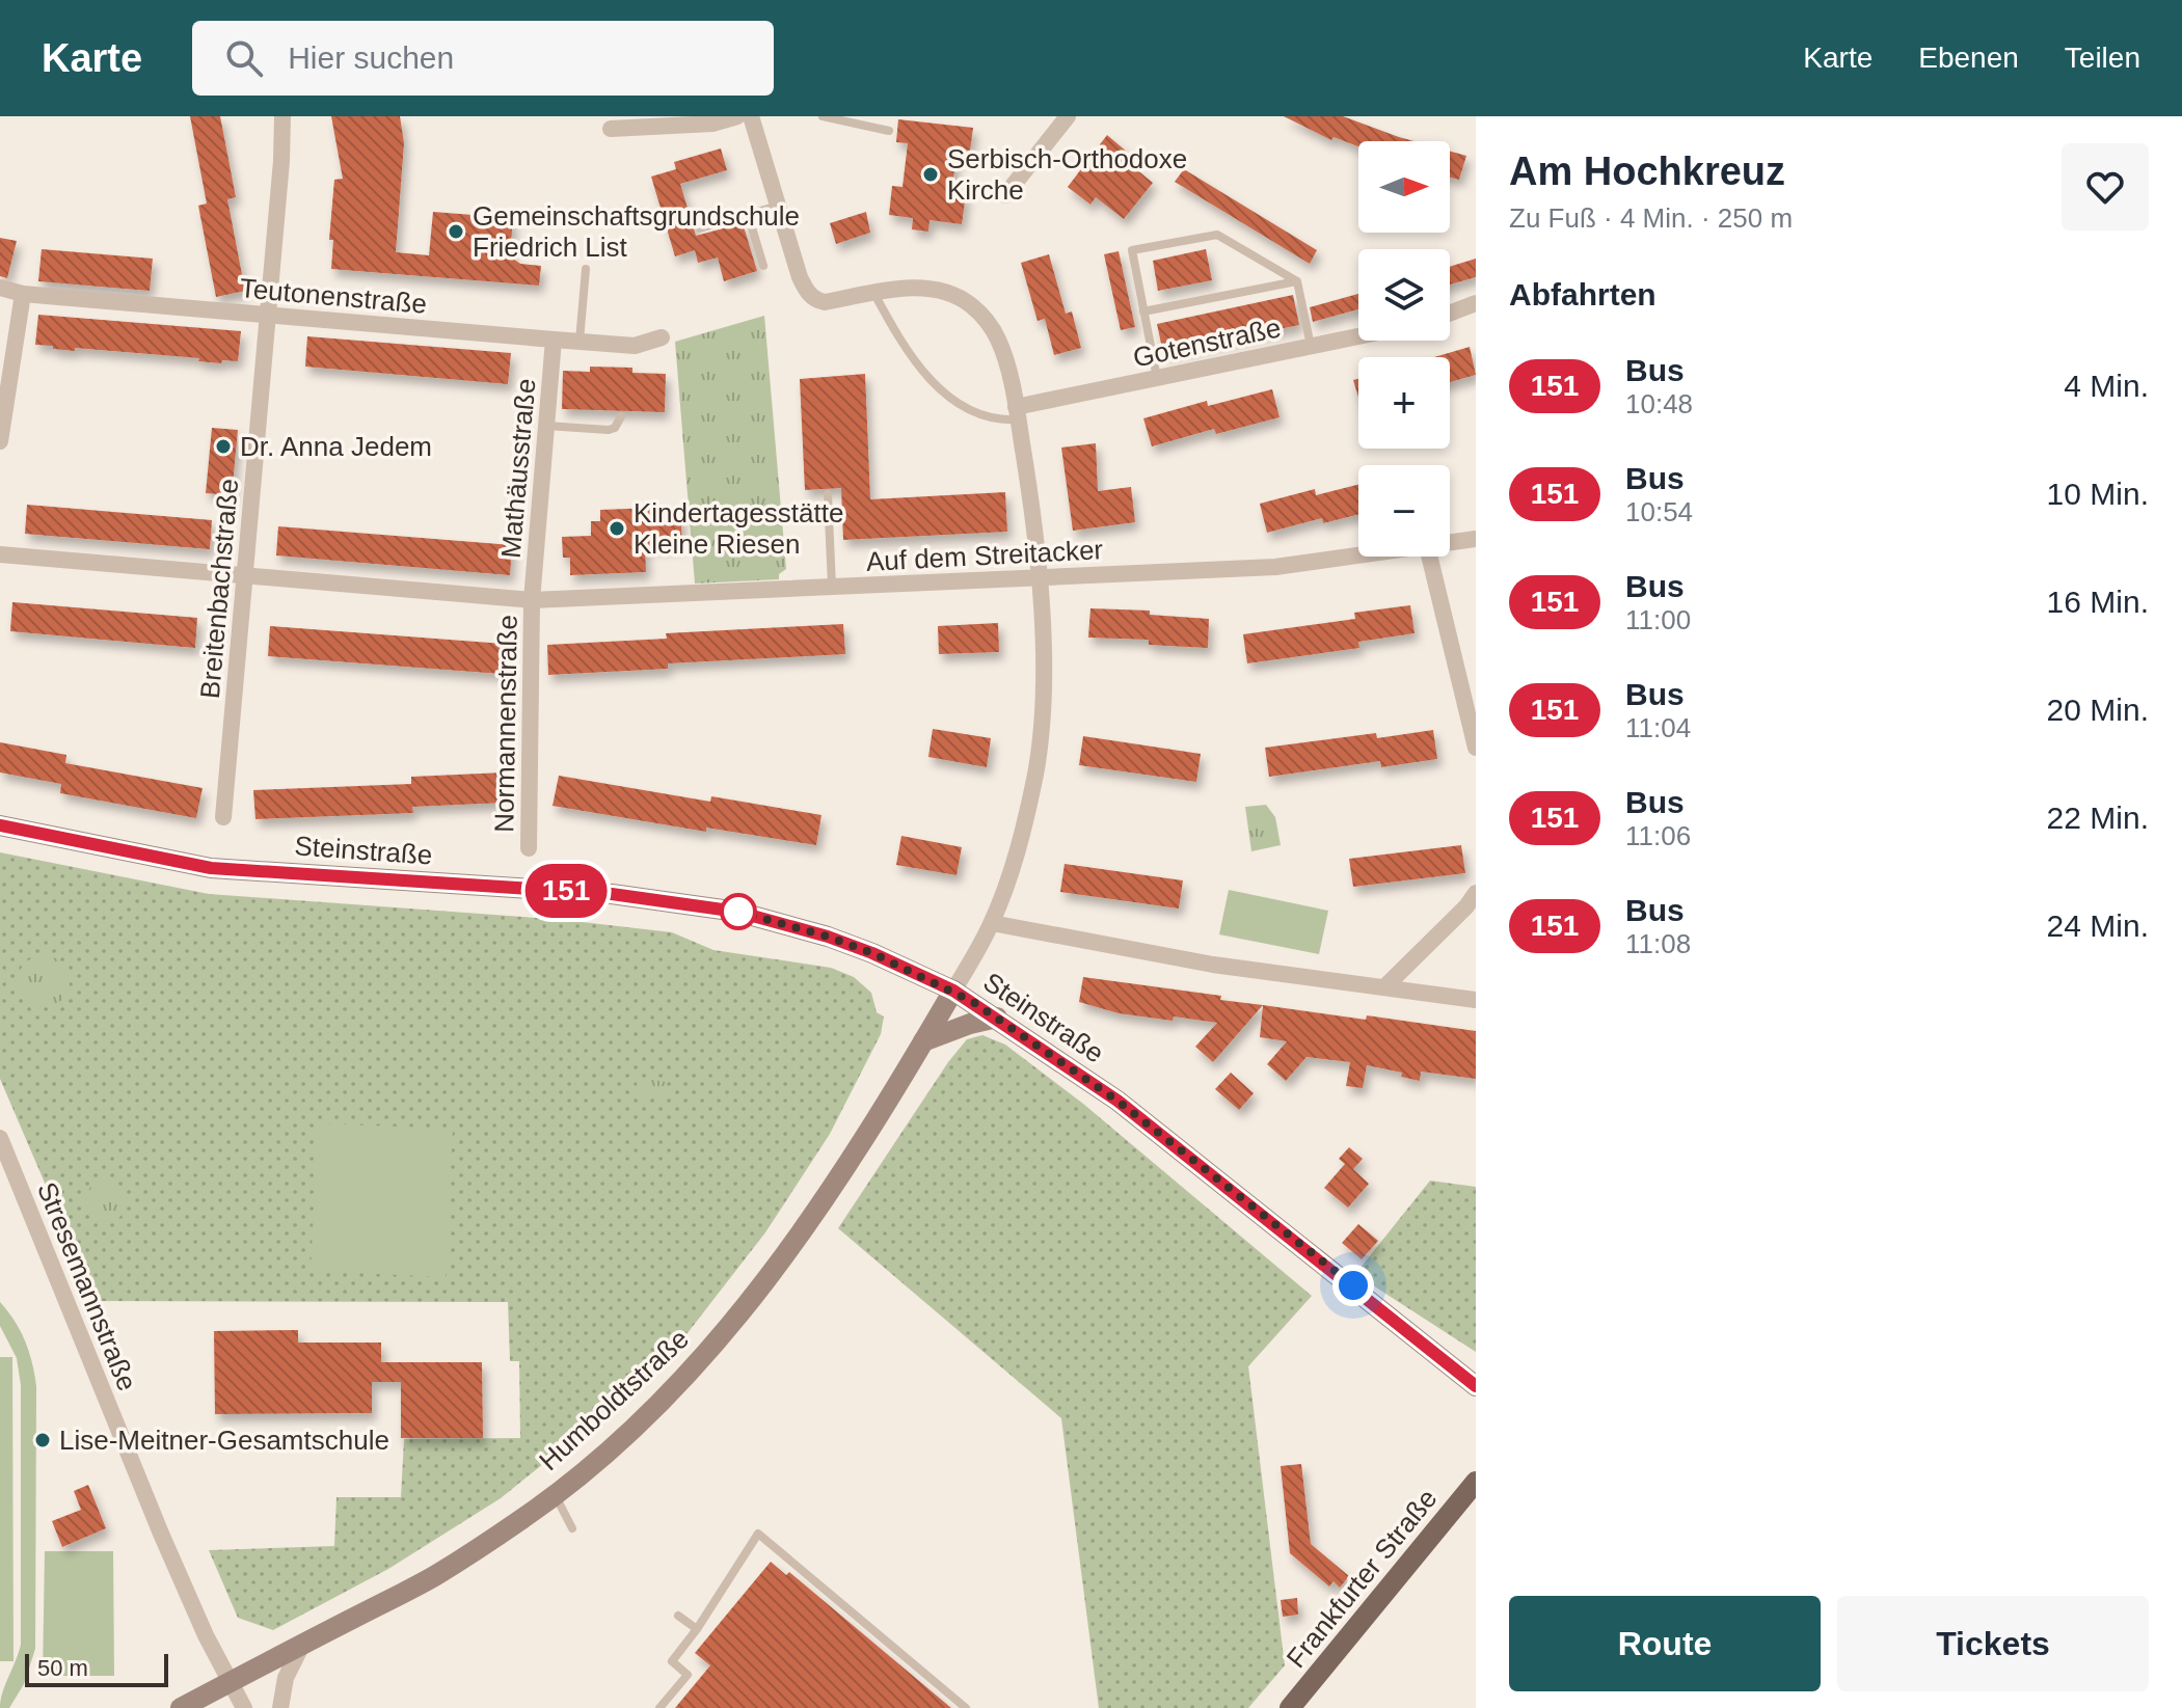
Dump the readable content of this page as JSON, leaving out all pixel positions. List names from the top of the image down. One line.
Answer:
{"streets":{"main road":["Steinstraße","Humboldtstraße","Frankfurter Straße"],"street":["Teutonenstraße","Gotenstraße","Mathäusstraße","Auf dem Streitacker","Breitenbachstraße","Normannenstraße","Stresemannstraße"]},"crossings":[["Teutonenstraße","Mathäusstraße"],["Teutonenstraße","Breitenbachstraße"],["Mathäusstraße","Auf dem Streitacker"],["Mathäusstraße","Normannenstraße"],["Auf dem Streitacker","Breitenbachstraße"],["Auf dem Streitacker","Normannenstraße"],["Steinstraße","Humboldtstraße"],["Stresemannstraße","Humboldtstraße"]],"places":["Serbisch-Orthodoxe Kirche","Gemeinschaftsgrundschule Friedrich List","Dr. Anna Jedem","Kindertagesstätte Kleine Riesen","Lise-Meitner-Gesamtschule"],"lines":["bus line 151"],"scale_bar":"50 m","north":"right","page":{"header":"Karte","search":"Hier suchen","nav":["Karte","Ebenen","Teilen"],"on_map":"151","heading":[["Am Hochkreuz","Zu Fuß · 4 Min. · 250 m"],"Abfahrten"],"map_buttons":["+","−"],"list":[{"mark":"151","name":"Bus","note":"10:48","value":"4 Min."},{"mark":"151","name":"Bus","note":"10:54","value":"10 Min."},{"mark":"151","name":"Bus","note":"11:00","value":"16 Min."},{"mark":"151","name":"Bus","note":"11:04","value":"20 Min."},{"mark":"151","name":"Bus","note":"11:06","value":"22 Min."},{"mark":"151","name":"Bus","note":"11:08","value":"24 Min."}],"buttons":["Route","Tickets"],"scale":"50 m"}}
